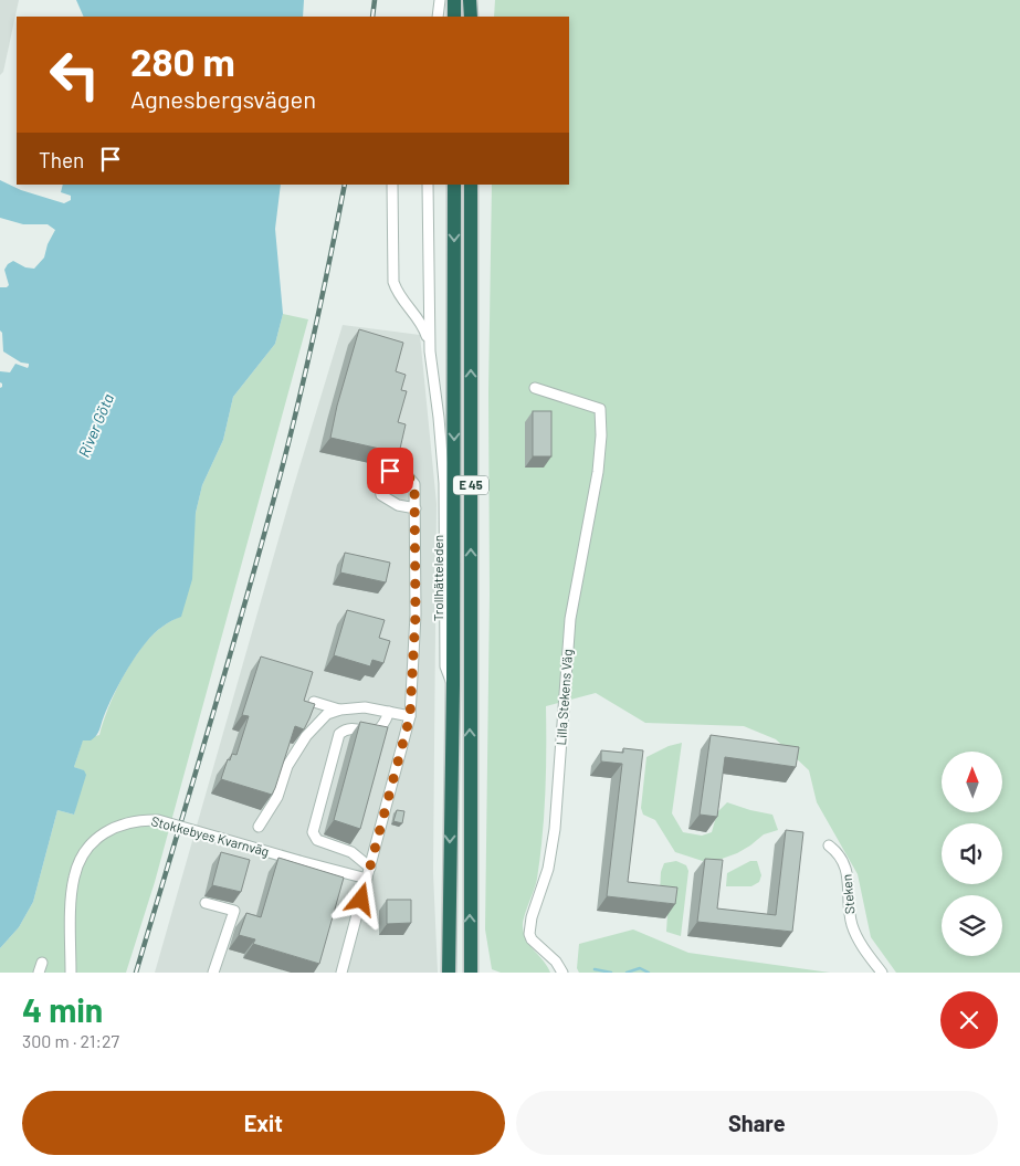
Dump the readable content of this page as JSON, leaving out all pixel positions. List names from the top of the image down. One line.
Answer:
{"streets":{"highway":["E 45","Trollhätteleden"],"street":["Lilla Stekens Väg","Stokkebyes Kvarnväg","Steken"]},"water":["River Göta"],"north":"top","page":{"turn":["280 m","Agnesbergsvägen"],"then":"Then","heading":["4 min","300 m · 21:27"],"buttons":["Exit","Share"]}}
